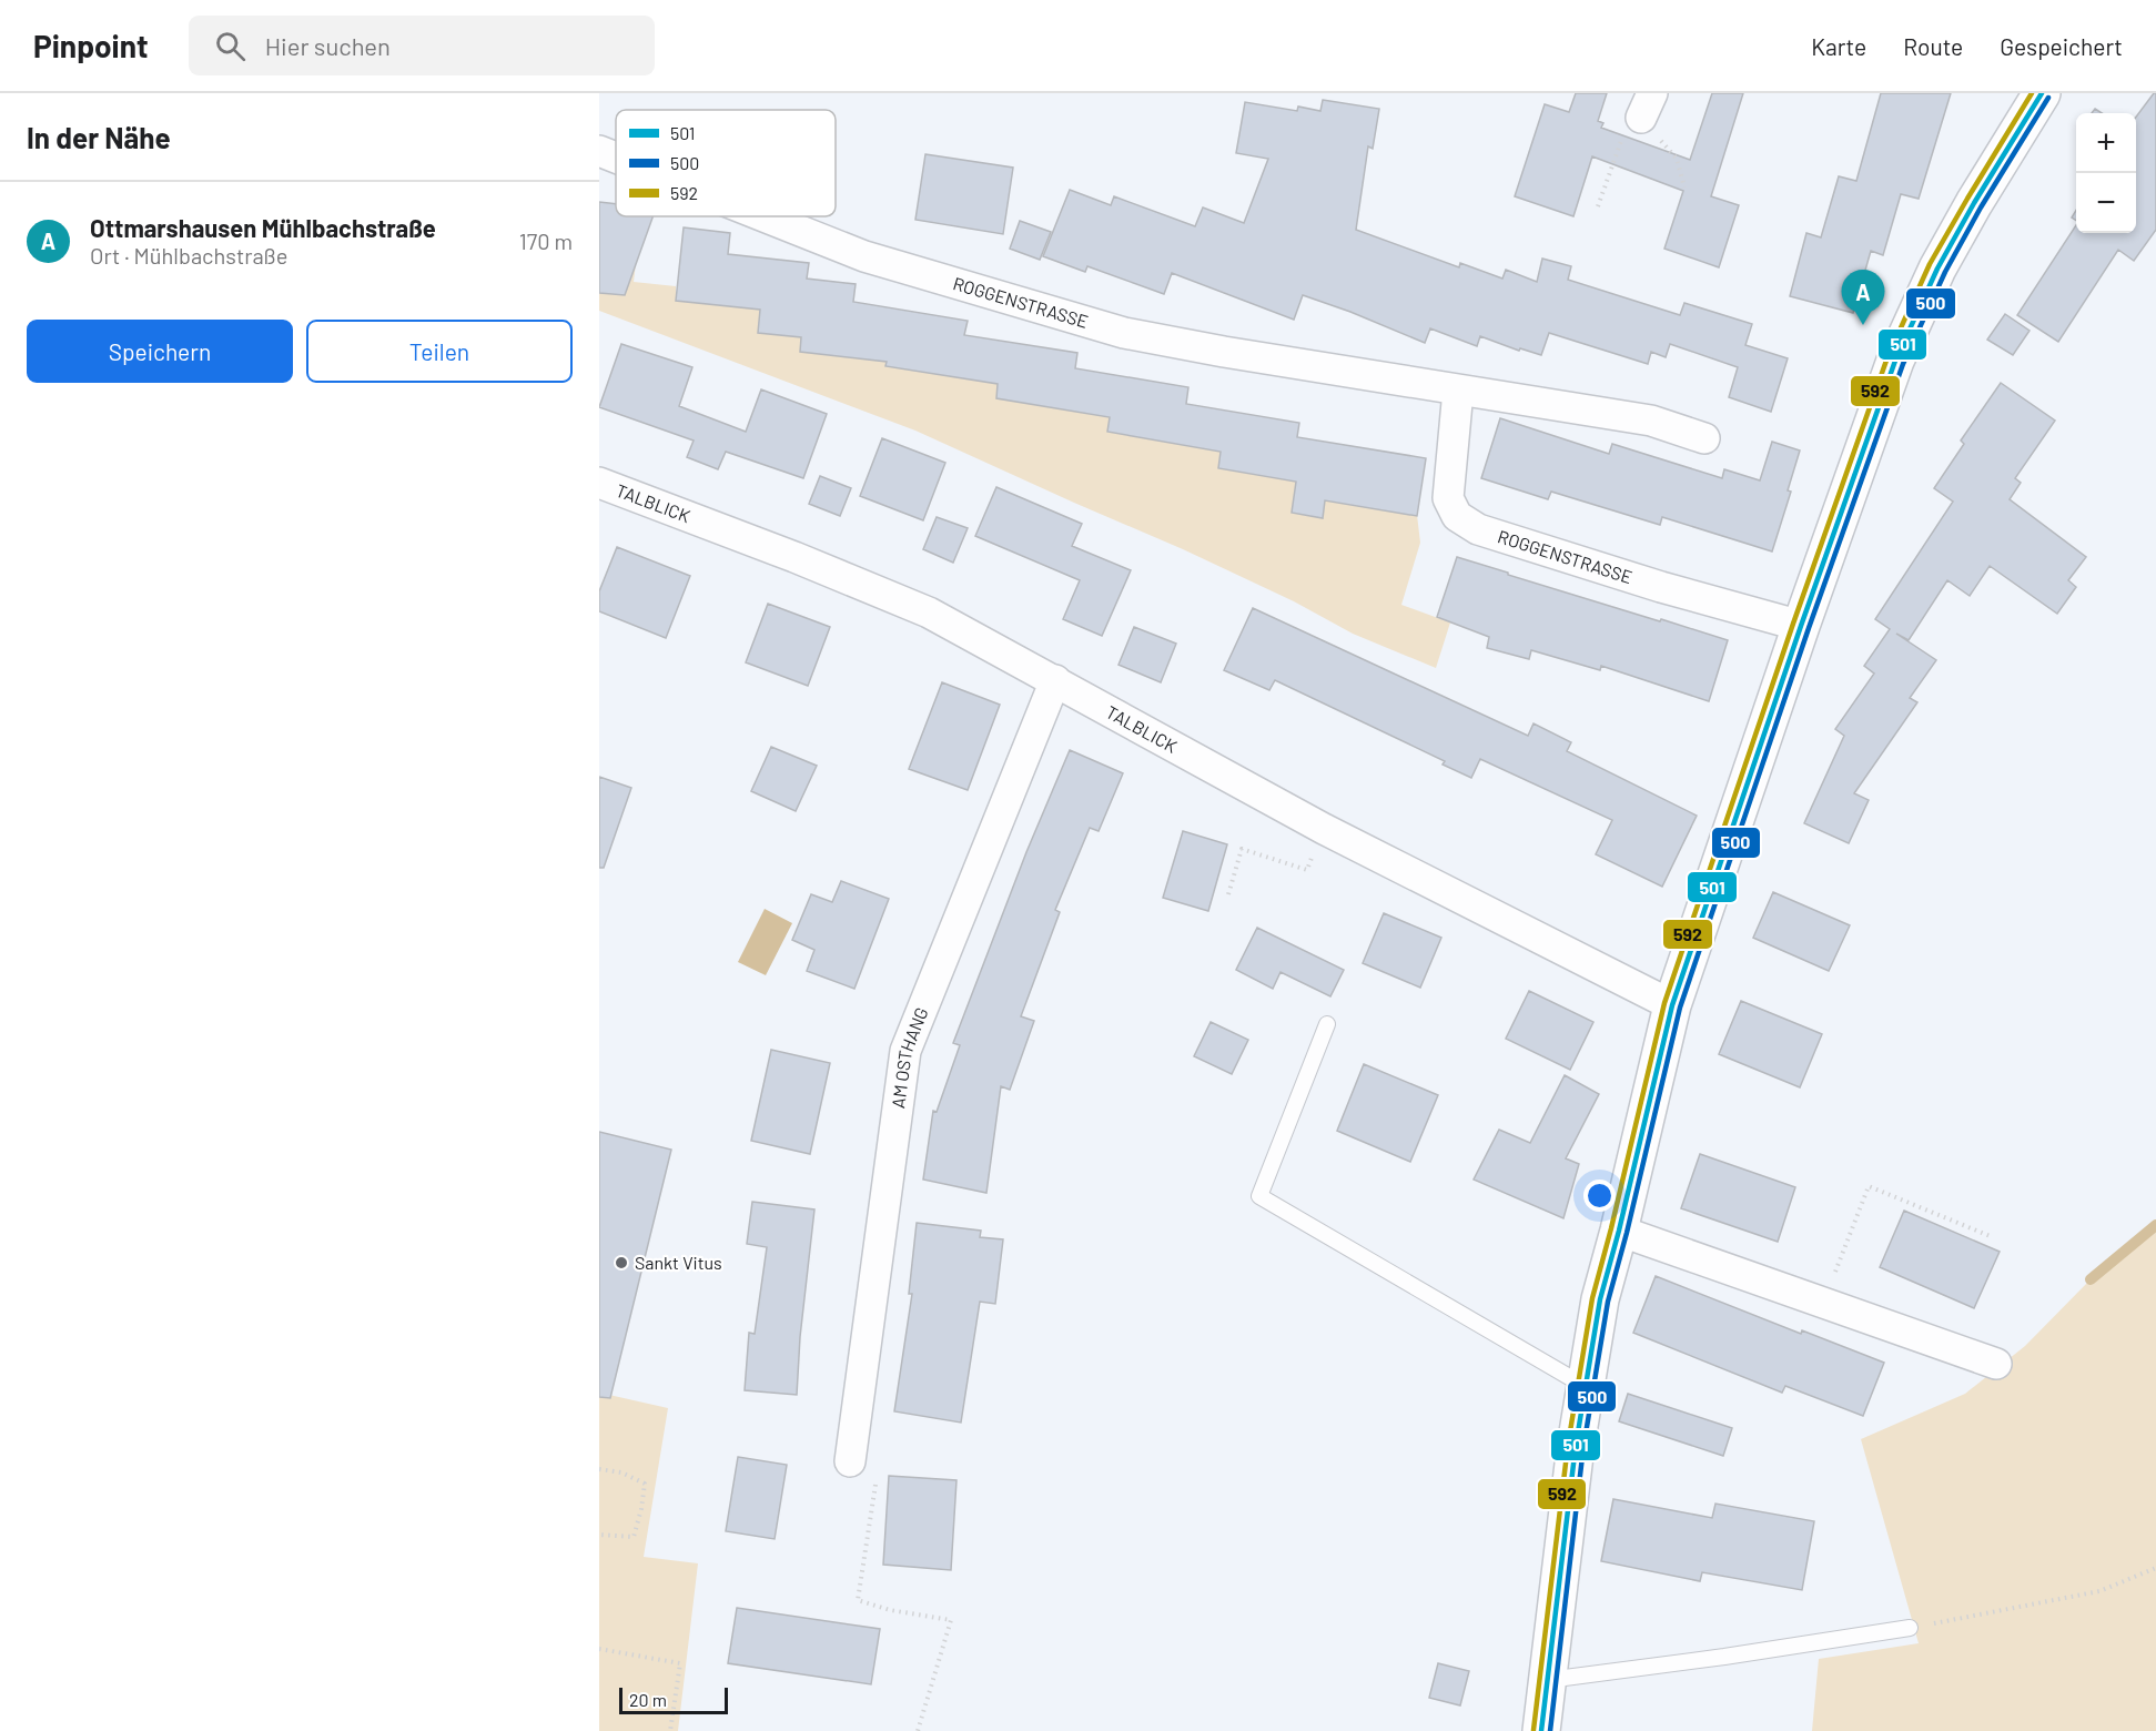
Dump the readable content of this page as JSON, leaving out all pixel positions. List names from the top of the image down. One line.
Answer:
{"streets":{"street":["ROGGENSTRASSE","TALBLICK","AM OSTHANG"]},"crossings":[["TALBLICK","AM OSTHANG"]],"places":["Sankt Vitus"],"lines":["transit line 501","transit line 592","transit line 500"],"legend":["501","500","592"],"scale_bar":"20 m","page":{"header":"Pinpoint","search":"Hier suchen","nav":["Karte","Route","Gespeichert"],"heading":"In der Nähe","map_buttons":["+","−"],"list":[{"mark":"A","name":"Ottmarshausen Mühlbachstraße","note":"Ort · Mühlbachstraße","value":"170 m"}],"pins":"A","buttons":["Speichern","Teilen"],"scale":"20 m"}}
